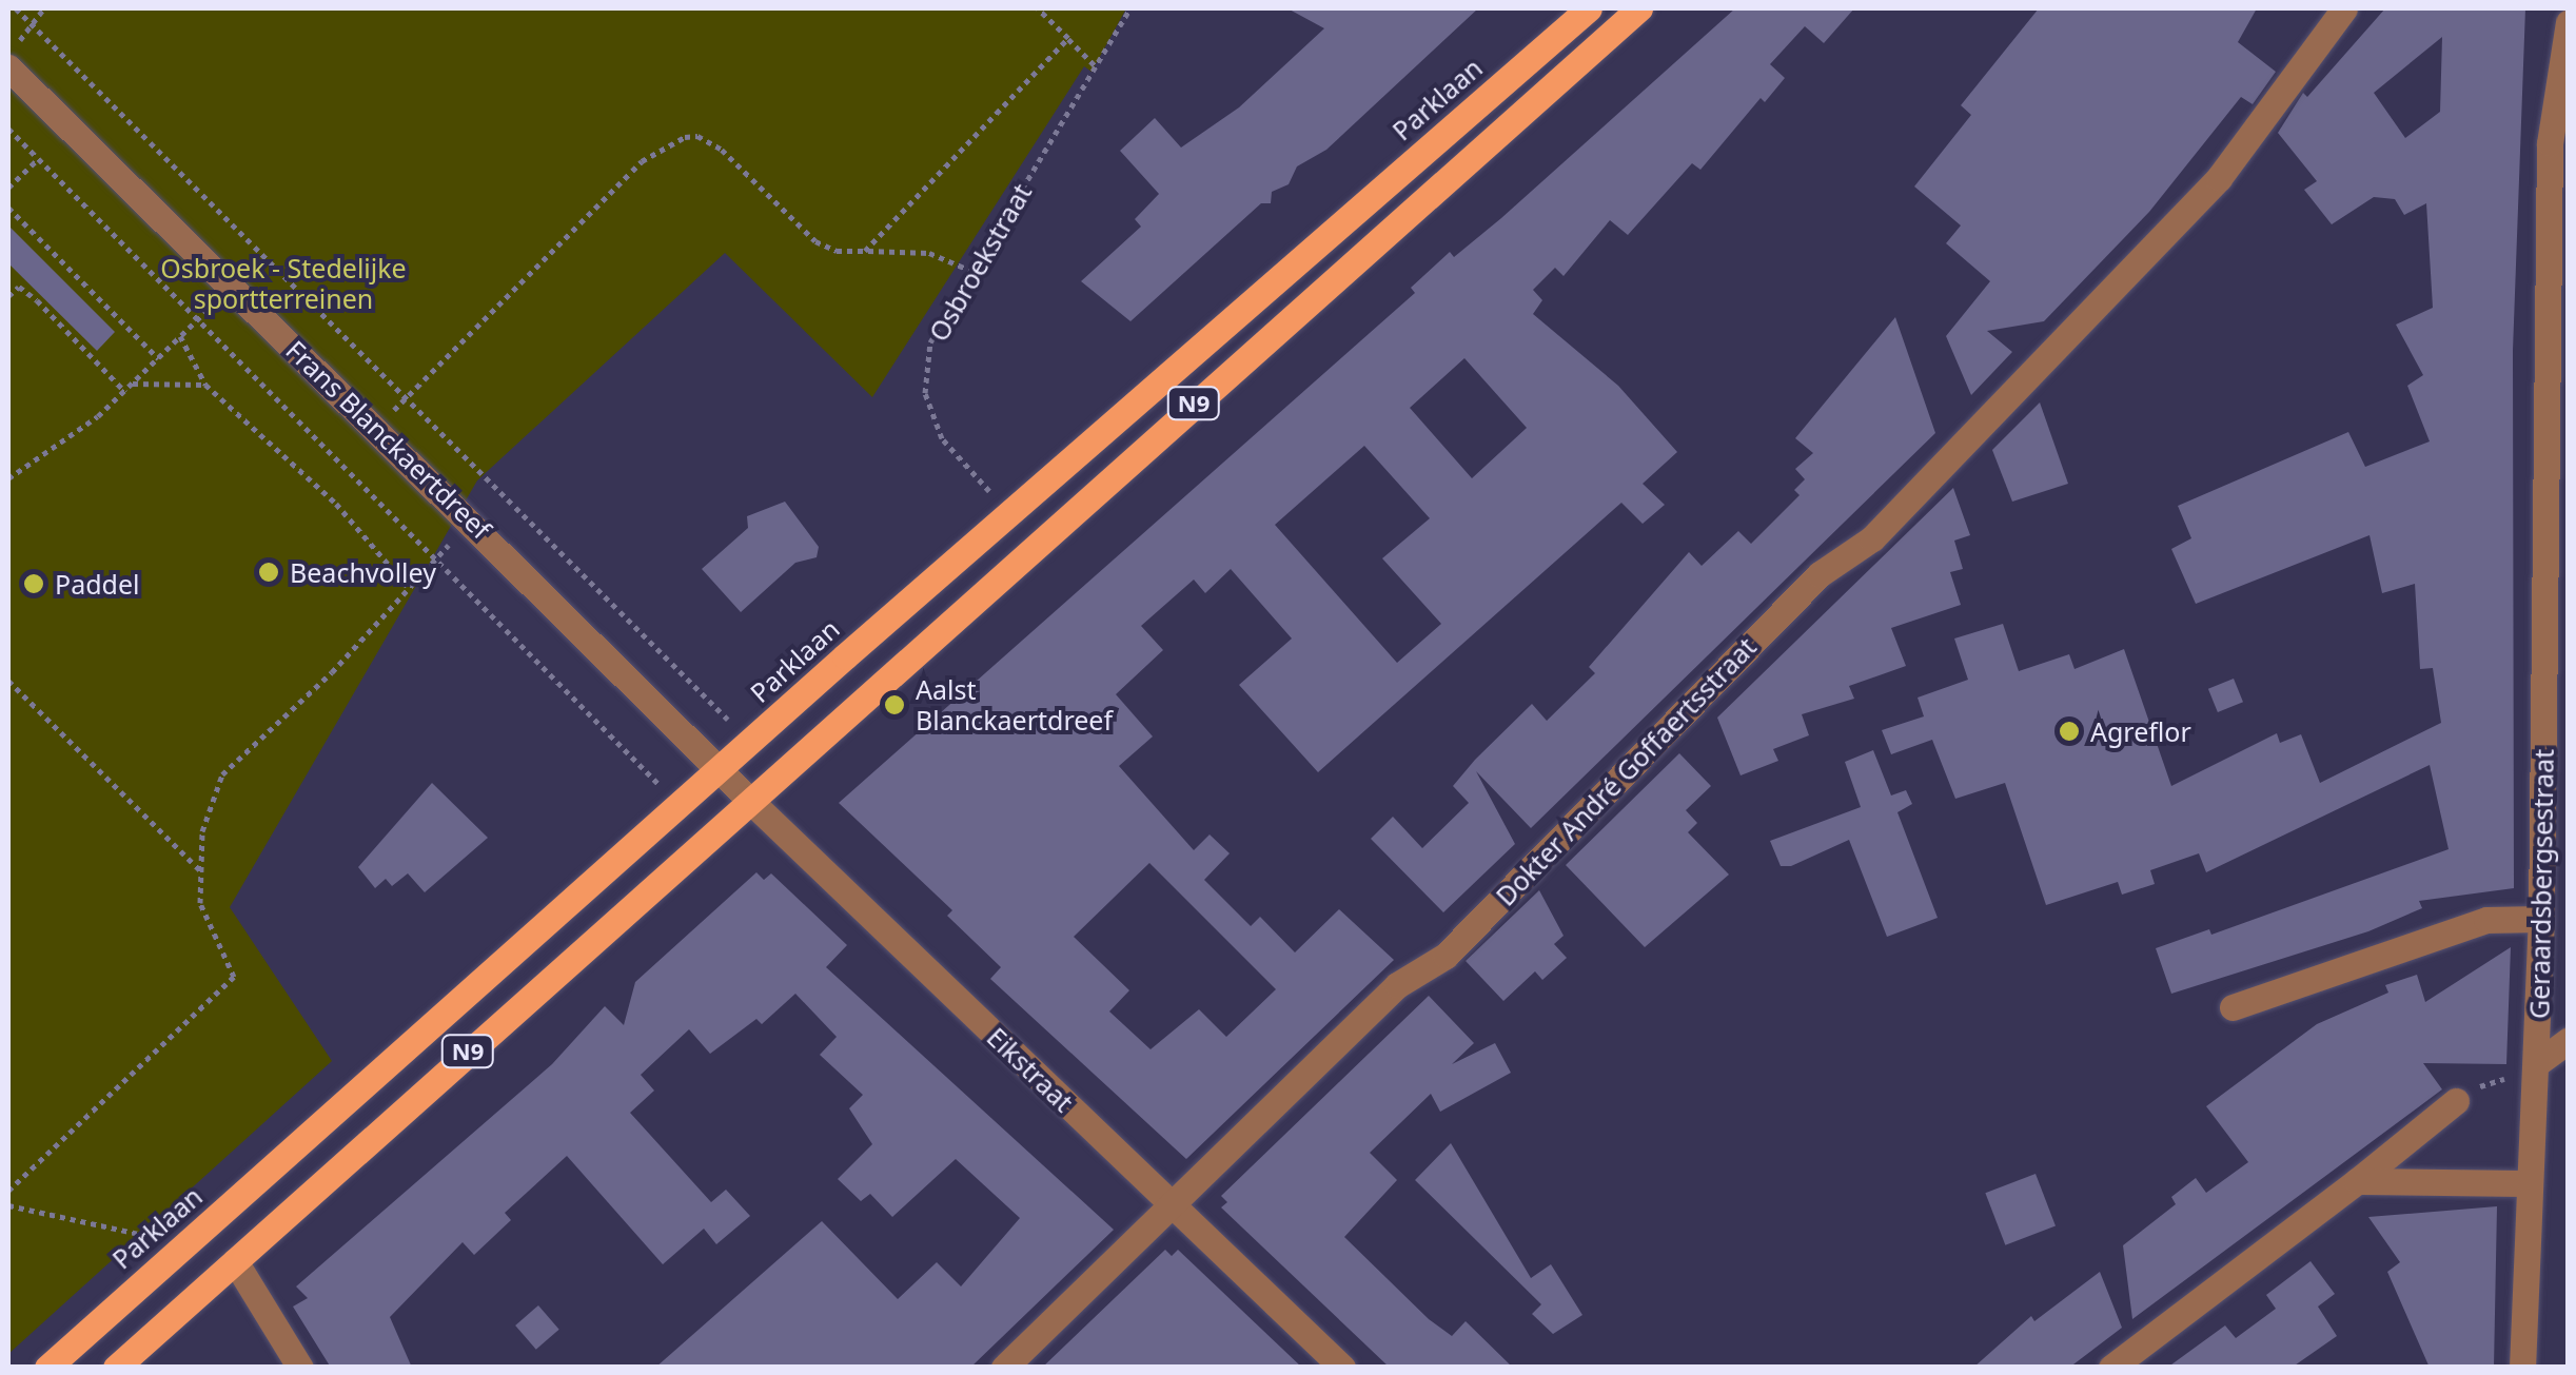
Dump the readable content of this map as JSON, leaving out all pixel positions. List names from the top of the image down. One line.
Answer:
{"streets":{"main road":["Parklaan","N9"],"street":["Frans Blanckaertdreef","Dokter André Goffaertsstraat","Geraardsbergsestraat","Eikstraat"],"path":["Osbroekstraat"]},"crossings":[["Parklaan","Osbroekstraat"],["Parklaan","Frans Blanckaertdreef"],["Parklaan","Eikstraat"],["N9","Eikstraat"],["Frans Blanckaertdreef","Eikstraat"],["Dokter André Goffaertsstraat","Eikstraat"]],"parks":["Osbroek - Stedelijke sportterreinen"],"places":["Beachvolley","Paddel","Aalst Blanckaertdreef","Agreflor"]}
